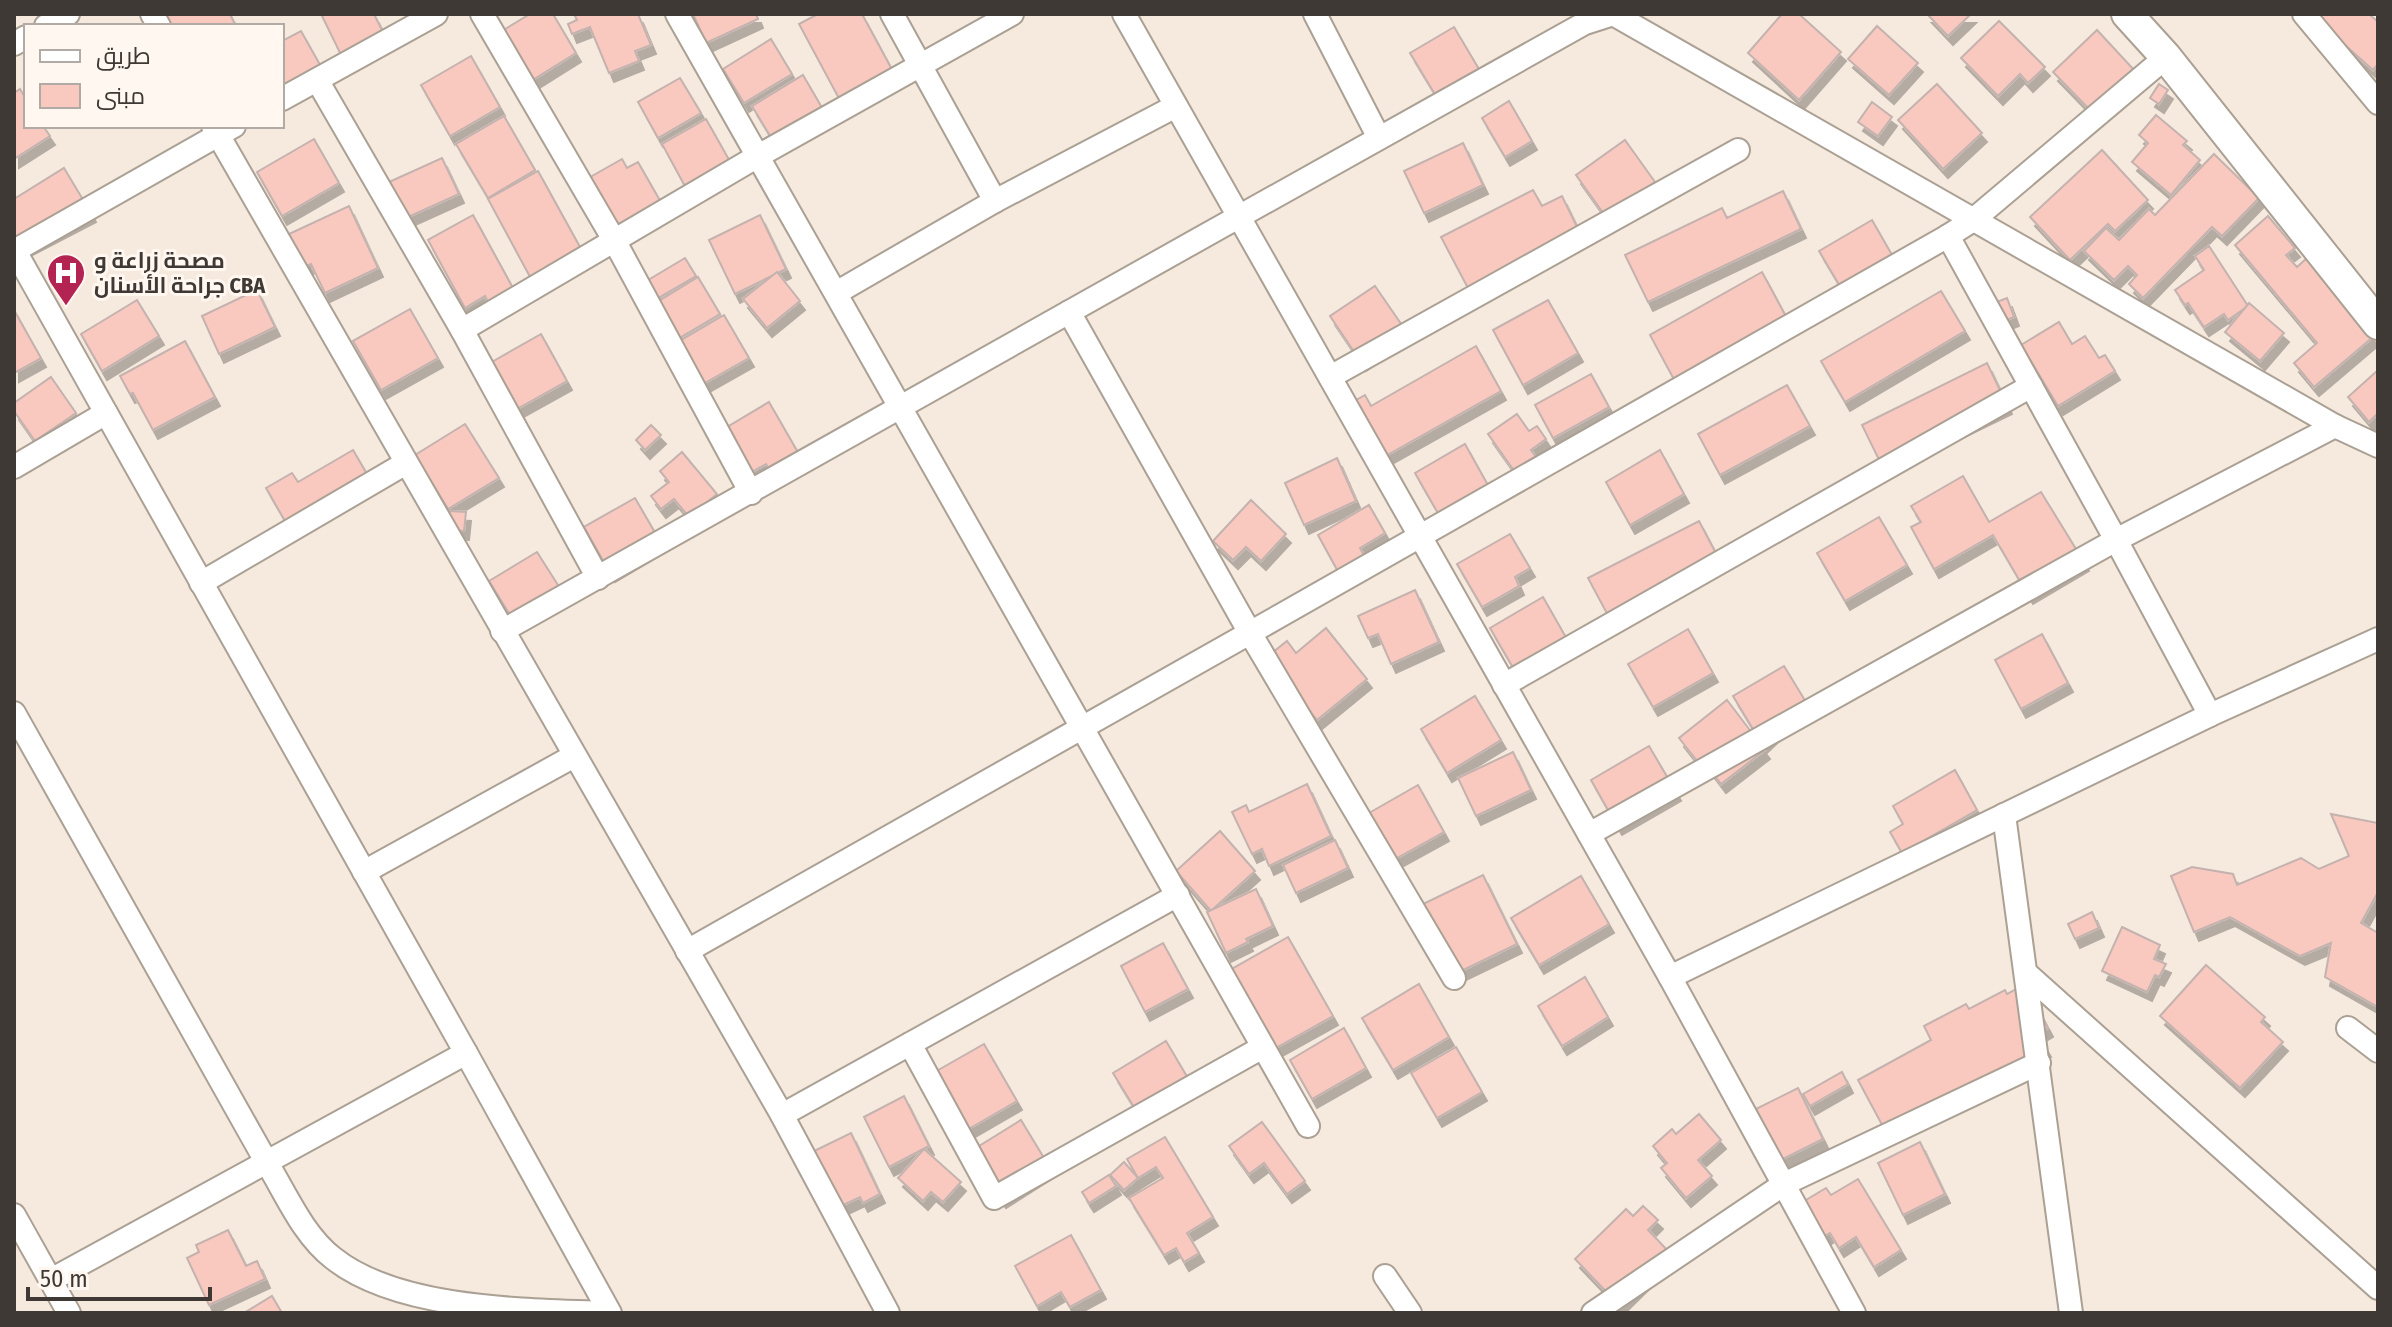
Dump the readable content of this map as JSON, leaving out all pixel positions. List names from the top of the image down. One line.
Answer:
{"places":{"hospital":["مصحة زراعة و جراحة الأسنان CBA"]},"legend":["طريق","مبنى"],"scale_bar":"50 m"}
